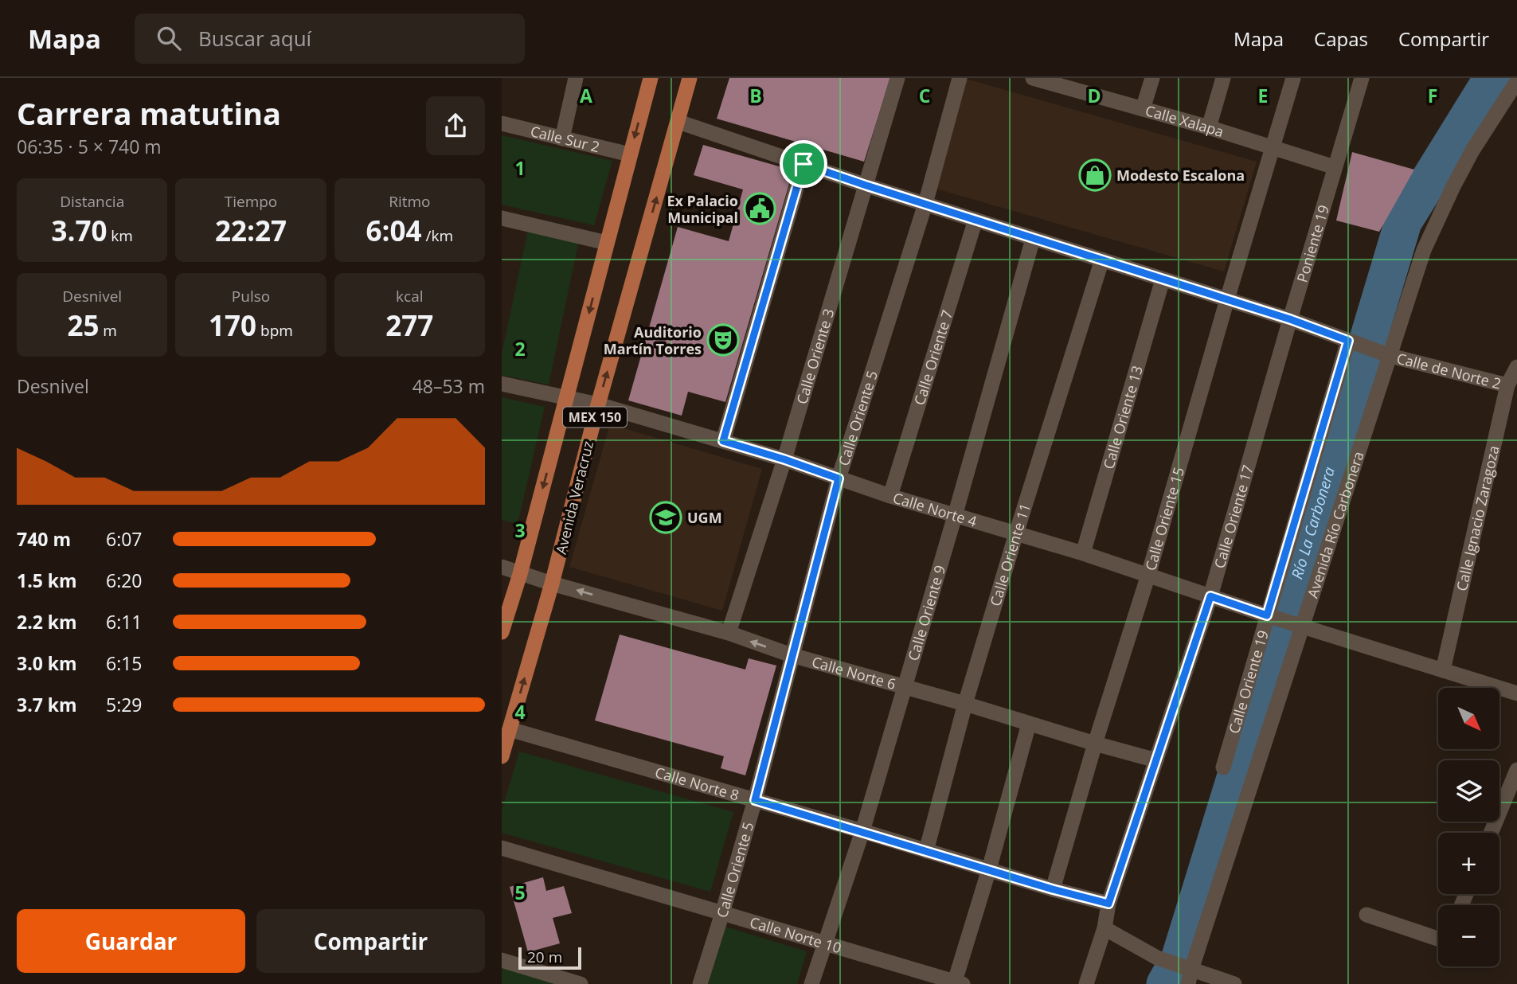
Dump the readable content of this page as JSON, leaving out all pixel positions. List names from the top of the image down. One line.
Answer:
{"streets":{"main road":["MEX 150","Avenida Veracruz"],"street":["Calle Xalapa","Calle Sur 2","Poniente 19","Calle Oriente 3","Calle Oriente 7","Calle de Norte 2","Calle Oriente 13","Calle Oriente 5","Calle Norte 4","Calle Oriente 17","Calle Ignacio Zaragoza","Calle Oriente 15","Avenida Río Carbonera","Calle Oriente 11","Calle Oriente 9","Calle Norte 6","Calle Oriente 19","Calle Norte 8","Calle Norte 10"]},"crossings":[["Calle Xalapa","Poniente 19"],["Calle Xalapa","Calle Oriente 15"],["Calle Sur 2","MEX 150"],["Poniente 19","Calle de Norte 2"],["Poniente 19","Calle Oriente 17"],["Calle Oriente 3","Calle de Norte 2"],["Calle Oriente 3","Calle Norte 4"],["Calle Oriente 3","Calle Norte 6"],["Calle Oriente 7","Calle de Norte 2"],["Calle Oriente 7","Calle Norte 4"],["Calle de Norte 2","Calle Oriente 13"],["Calle de Norte 2","Calle Oriente 5"],["Calle de Norte 2","Avenida Veracruz"],["Calle de Norte 2","Calle Oriente 17"],["Calle de Norte 2","Calle Ignacio Zaragoza"],["Calle de Norte 2","Calle Oriente 15"],["Calle de Norte 2","Avenida Río Carbonera"],["Calle de Norte 2","Calle Oriente 11"],["Calle de Norte 2","Calle Oriente 9"],["Calle de Norte 2","Calle Oriente 19"],["Calle Oriente 13","Calle Norte 4"],["MEX 150","Calle Norte 4"],["MEX 150","Calle Norte 6"],["Calle Oriente 5","Calle Norte 4"],["Calle Oriente 5","Calle Norte 6"],["Calle Oriente 5","Calle Norte 8"],["Calle Oriente 5","Calle Norte 10"],["Avenida Veracruz","Calle Norte 4"],["Avenida Veracruz","Calle Norte 6"],["Avenida Veracruz","Calle Norte 8"],["Calle Norte 4","Calle Oriente 17"],["Calle Norte 4","Calle Ignacio Zaragoza"],["Calle Norte 4","Calle Oriente 15"],["Calle Norte 4","Avenida Río Carbonera"],["Calle Norte 4","Calle Oriente 11"],["Calle Norte 4","Calle Oriente 9"],["Calle Norte 4","Calle Oriente 19"],["Calle Oriente 17","Calle Norte 6"],["Calle Oriente 17","Calle Norte 8"],["Calle Oriente 15","Calle Norte 6"],["Calle Oriente 15","Calle Norte 8"],["Calle Oriente 11","Calle Norte 6"],["Calle Oriente 11","Calle Norte 8"],["Calle Oriente 9","Calle Norte 6"],["Calle Oriente 9","Calle Norte 8"],["Calle Oriente 9","Calle Norte 10"]],"one_way":["Calle Norte 6"],"water":["Río La Carbonera"],"places":{"shop":["Modesto Escalona"],"public building":["Ex Palacio Municipal"],"theatre":["Auditorio Martín Torres"],"school or university":["UGM"]},"scale_bar":"20 m","north":"bottom right","page":{"header":"Mapa","search":"Buscar aquí","nav":["Mapa","Capas","Compartir"],"heading":["Carrera matutina","06:35 · 5 × 740 m"],"stats":[["Distancia","3.70 km"],["Tiempo","22:27"],["Ritmo","6:04 /km"],["Desnivel","25 m"],["Pulso","170 bpm"],["kcal","277"]],"chart":["Desnivel","48–53 m"],"list":[{"name":"740 m","note":"6:07"},{"name":"1.5 km","note":"6:20"},{"name":"2.2 km","note":"6:11"},{"name":"3.0 km","note":"6:15"},{"name":"3.7 km","note":"5:29"}],"map_buttons":["+","−"],"buttons":["Guardar","Compartir"],"scale":"20 m"},"grid":{"columns":["A","B","C","D","E","F"],"rows":["1","2","3","4","5"]}}
